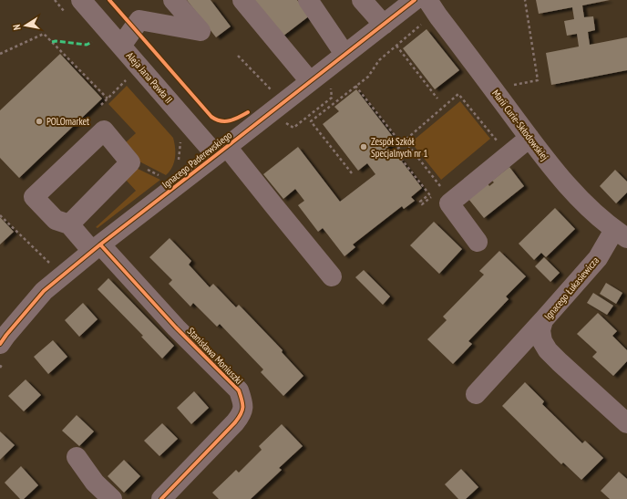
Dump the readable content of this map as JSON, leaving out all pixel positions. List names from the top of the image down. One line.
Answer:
{"streets":{"street":["Aleja Jana Pawła II","Marii Curie-Skłodowskiej","Ignacego Paderewskiego","Ignacego Łukasiewicza","Stanisława Moniuszki"]},"crossings":[["Aleja Jana Pawła II","Ignacego Paderewskiego"],["Marii Curie-Skłodowskiej","Ignacego Łukasiewicza"],["Ignacego Paderewskiego","Stanisława Moniuszki"]],"places":["POLOmarket","Zespół Szkół Specjalnych nr 1"],"north":"left"}
